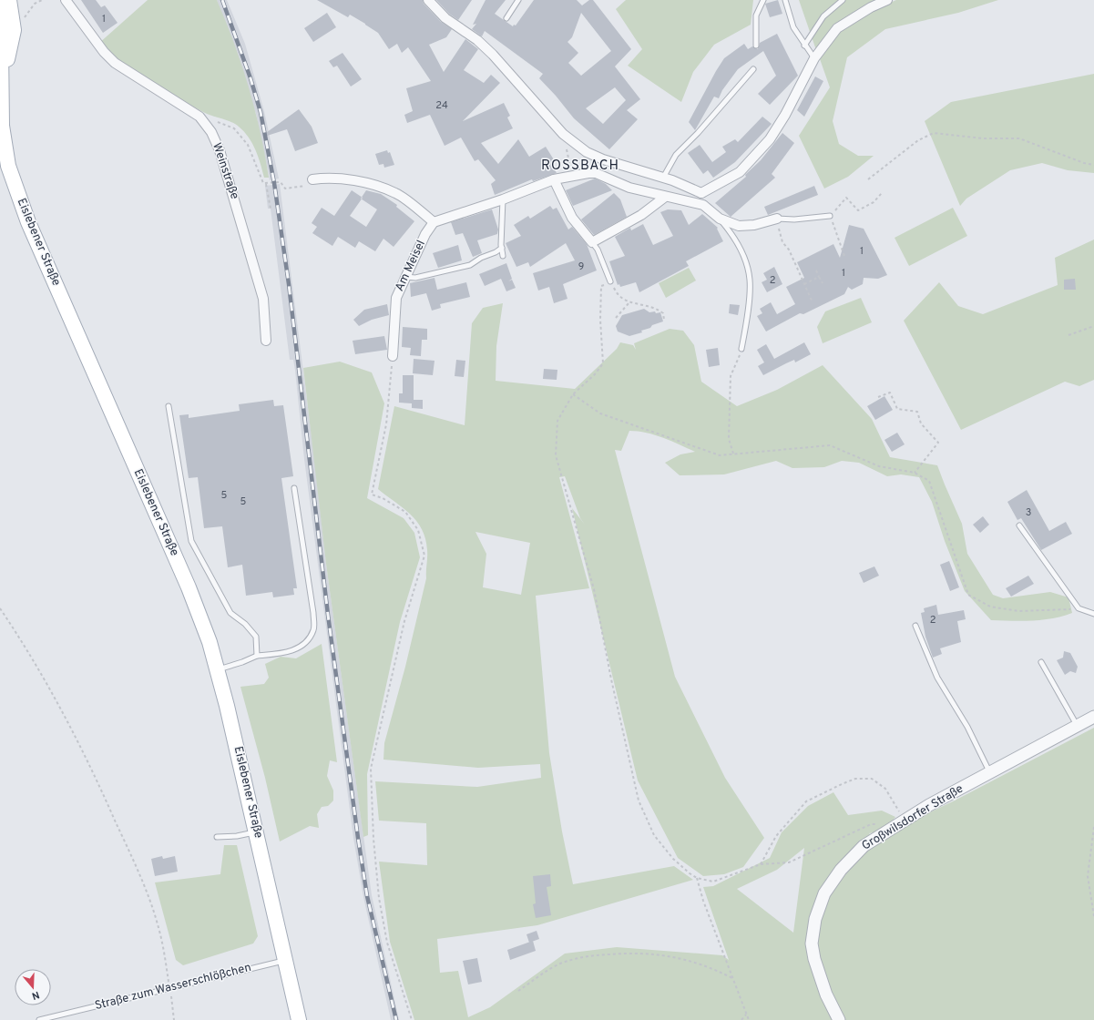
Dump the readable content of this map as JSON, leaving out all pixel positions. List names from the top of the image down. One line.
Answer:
{"streets":{"main road":["Eislebener Straße"],"street":["Weinstraße","Am Meisel","Großwilsdorfer Straße"],"lane":["Straße zum Wasserschlößchen"]},"crossings":[["Eislebener Straße","Straße zum Wasserschlößchen"]],"districts":["ROSSBACH"],"house_numbers":["1","24","1","9","1","2","5","5","3","2"],"north":"bottom"}
